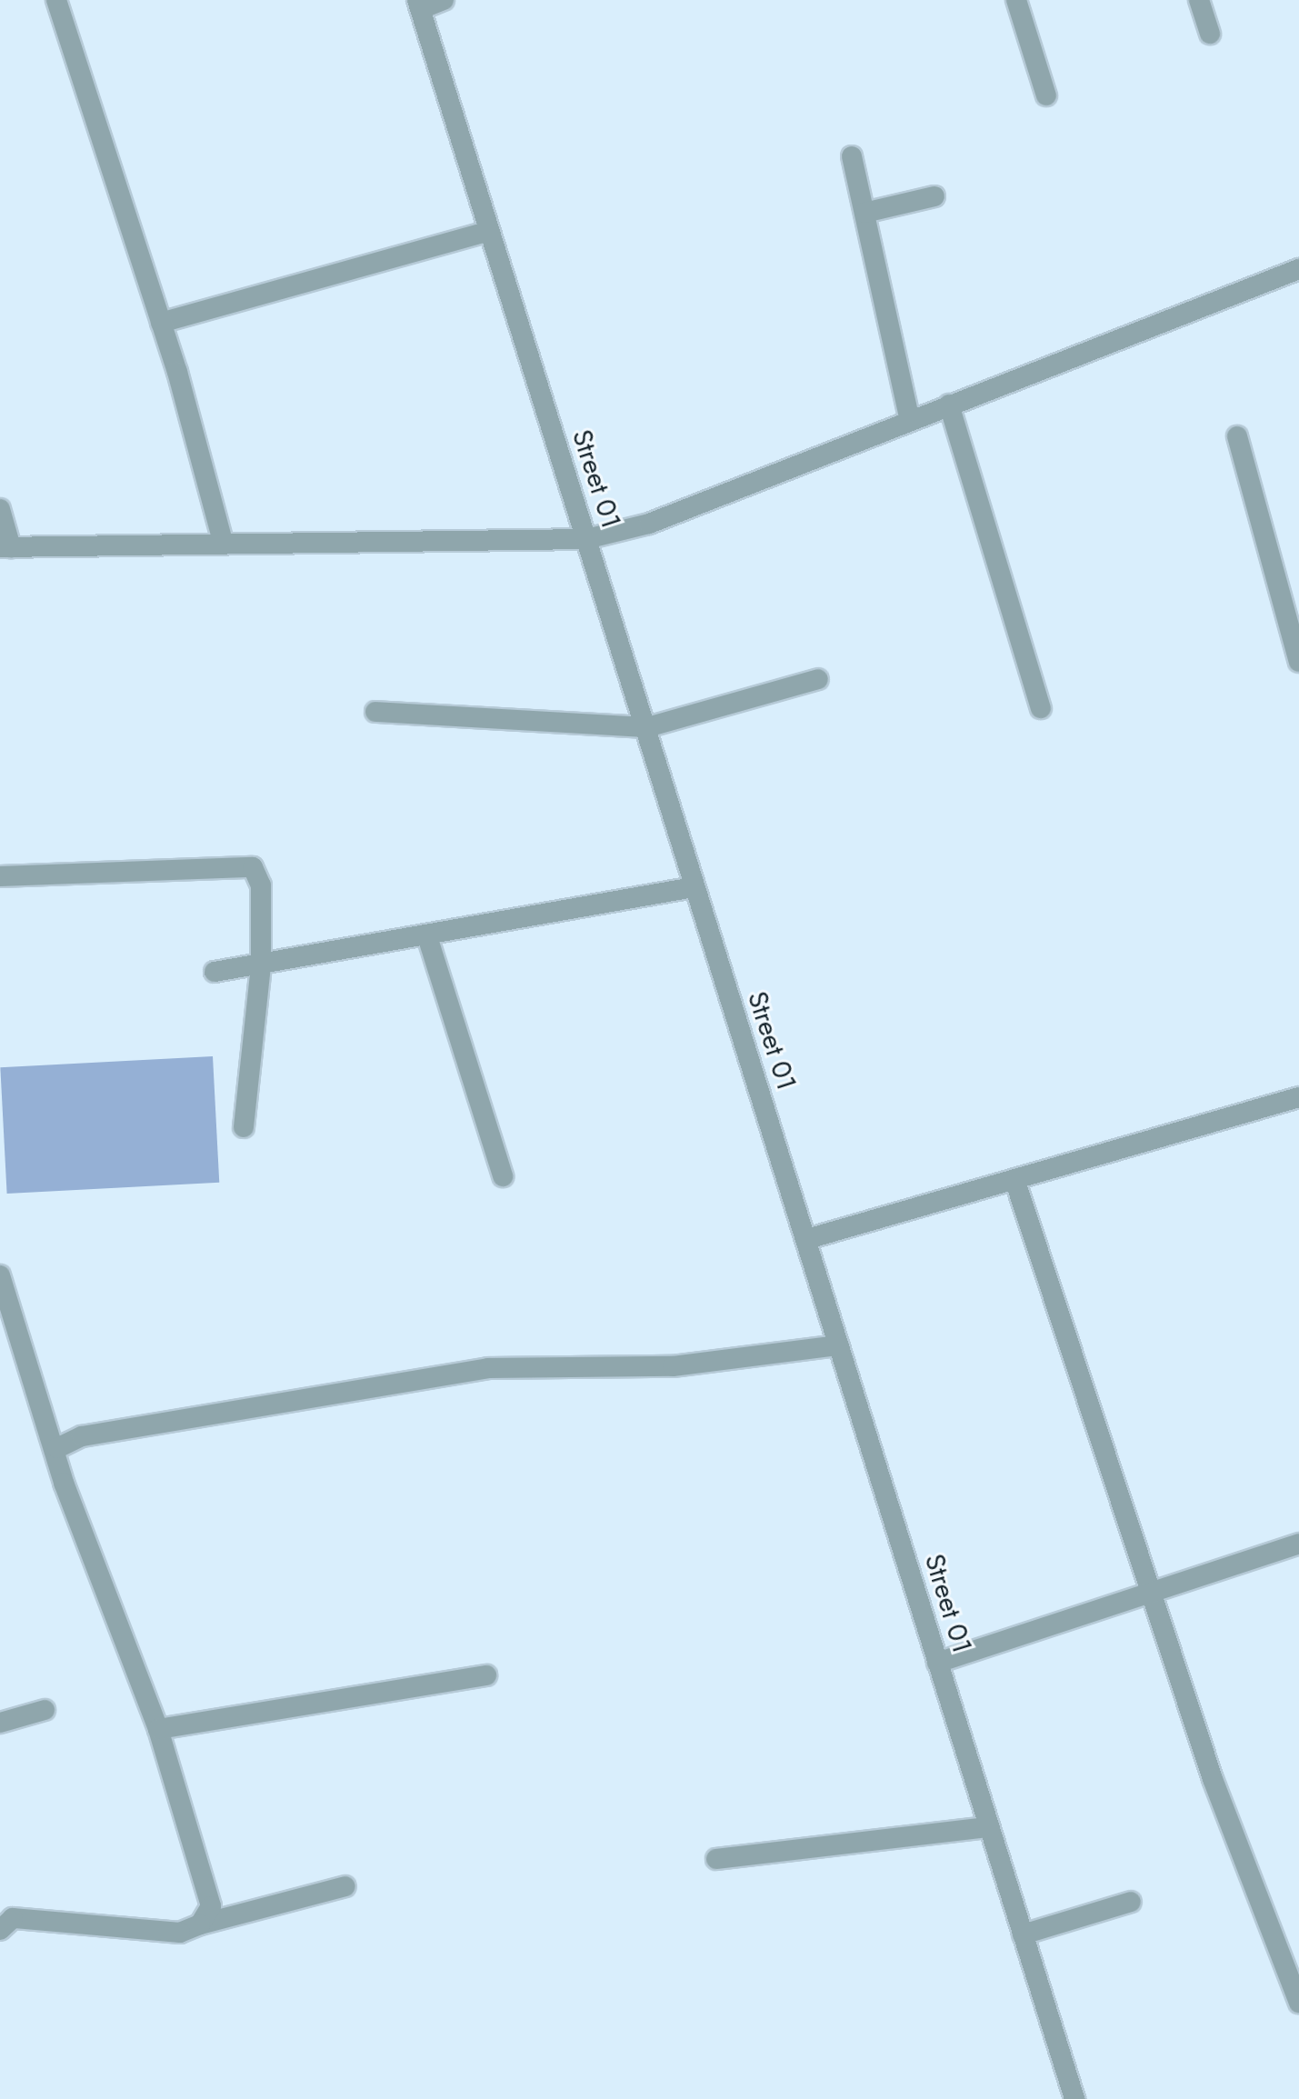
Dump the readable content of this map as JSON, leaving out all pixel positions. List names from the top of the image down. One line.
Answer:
{"streets":{"street":["Street 01"]}}
